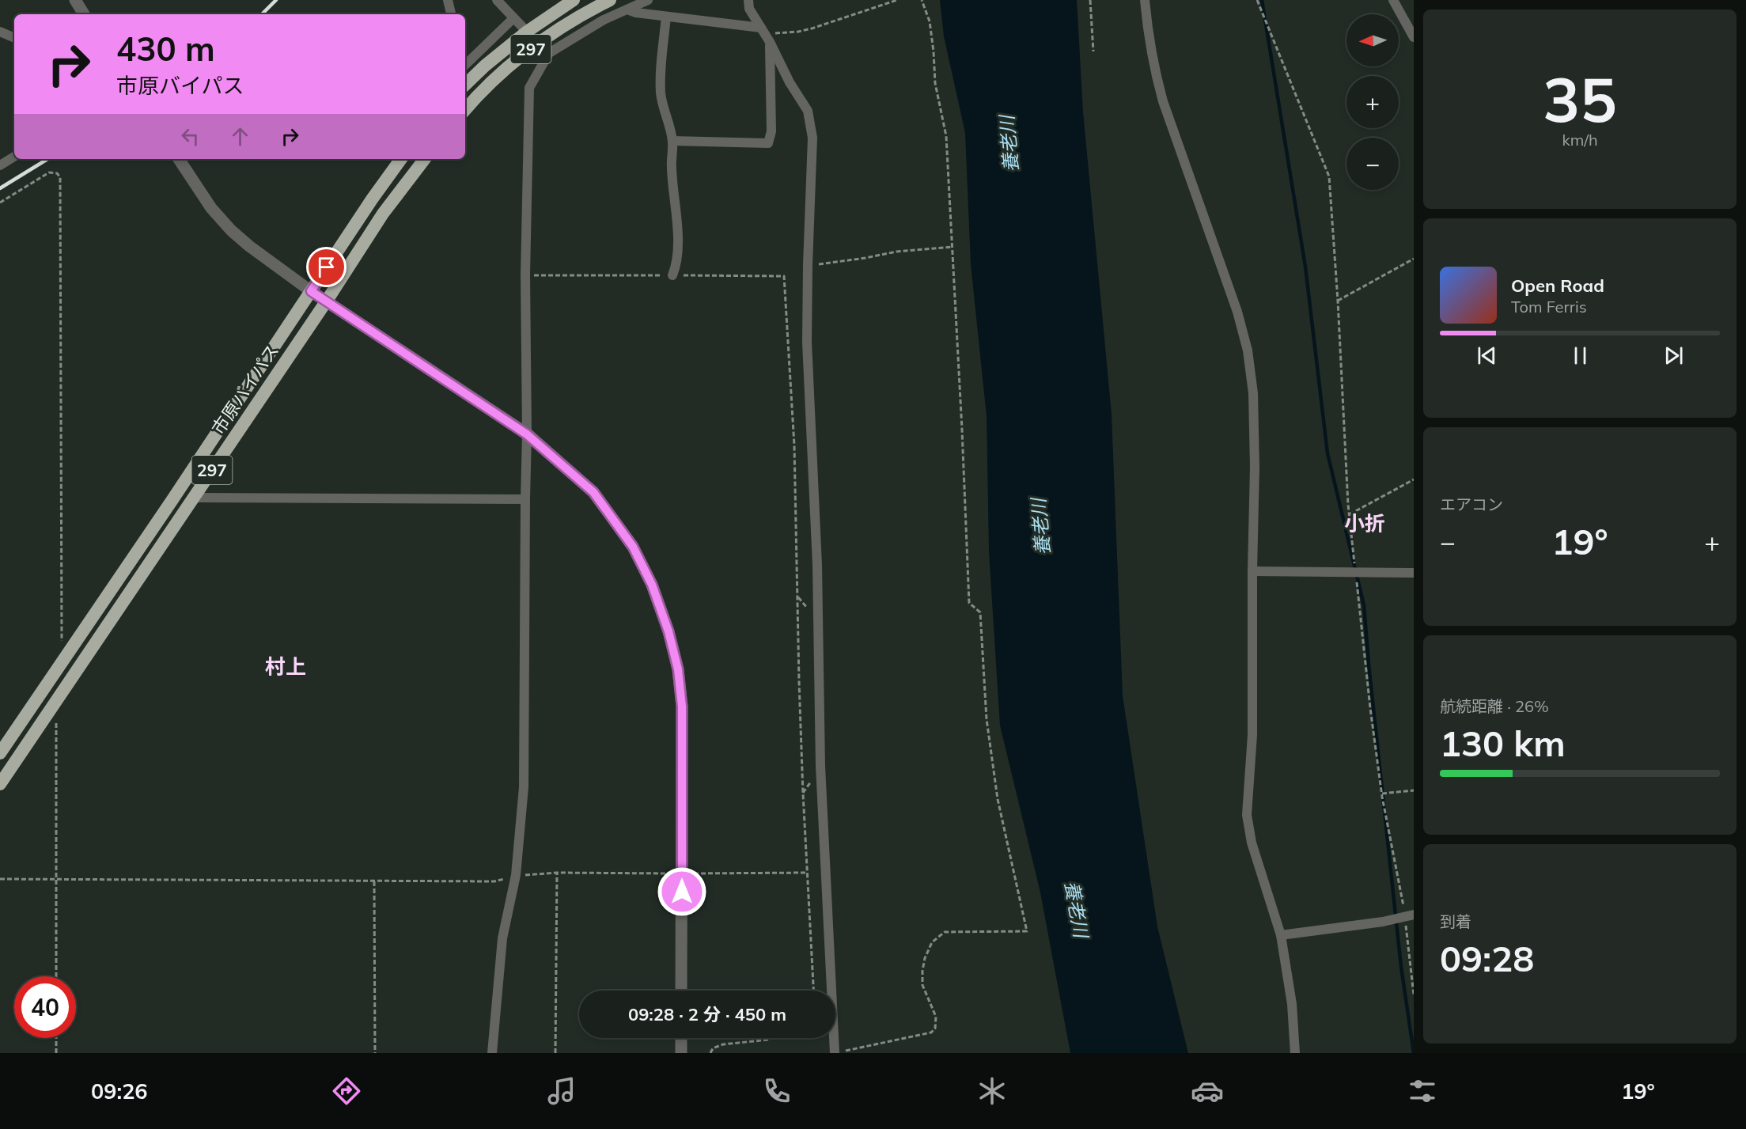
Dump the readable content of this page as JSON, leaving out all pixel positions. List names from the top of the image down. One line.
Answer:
{"streets":{"highway":["297","市原バイパス"]},"districts":["小折","村上"],"water":["養老川"],"north":"left","page":{"tile":[["35","km/h"],"エアコン",["航続距離 · 26%","130 km"],["到着","09:28"]],"map_buttons":["+","−"],"turn":["430 m","市原バイパス"],"song":["Open Road","Tom Ferris"],"heat":["−","19°","+"],"limit":"40","trip":"09:28 · 2 分 · 450 m","tabs":["09:26","19°"]}}
